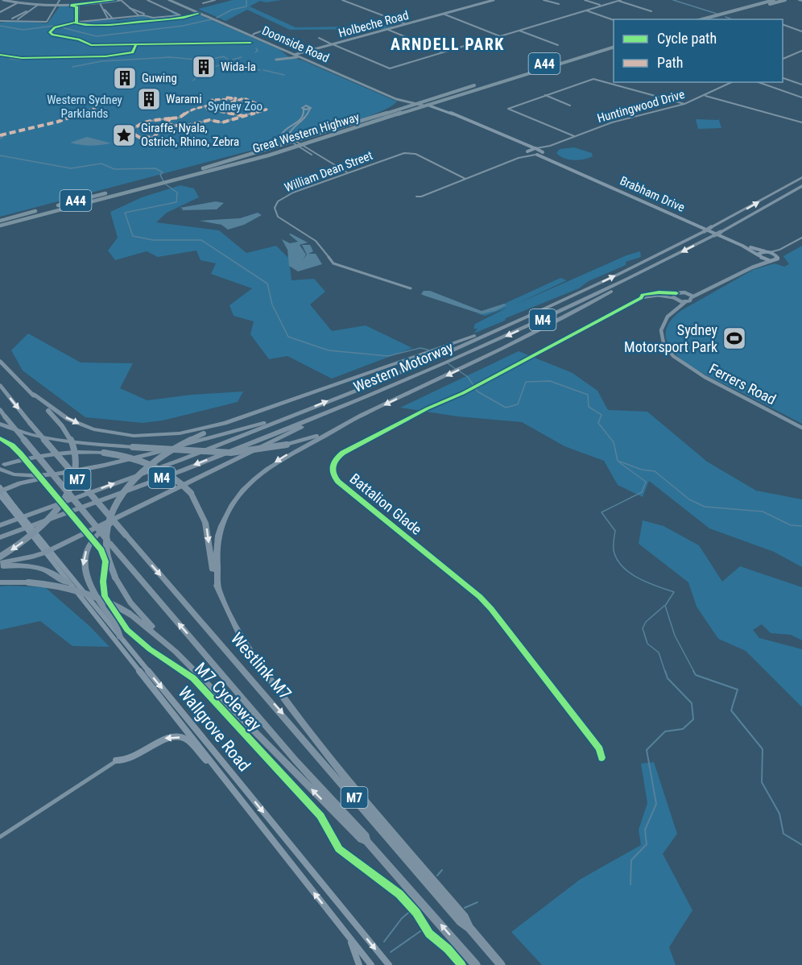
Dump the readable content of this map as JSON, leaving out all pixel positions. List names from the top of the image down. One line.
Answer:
{"streets":{"highway":["A44","Great Western Highway","M4","Western Motorway","M7","Westlink M7"],"main road":["Doonside Road","Brabham Drive","Wallgrove Road"],"street":["Holbeche Road","Huntingwood Drive","William Dean Street","Ferrers Road","Battalion Glade"],"cycle path":["M7 Cycleway"]},"crossings":[["Holbeche Road","Doonside Road"],["Doonside Road","Great Western Highway"],["Huntingwood Drive","Brabham Drive"],["Ferrers Road","Battalion Glade"]],"districts":["ARNDELL PARK"],"parks":["Western Sydney Parklands","Sydney Zoo"],"places":{"building":["Wida-la","Guwing","Warami"],"place":["Giraffe, Nyala, Ostrich, Rhino, Zebra"],"sports":["Sydney Motorsport Park"]},"legend":["Cycle path","Path"]}
